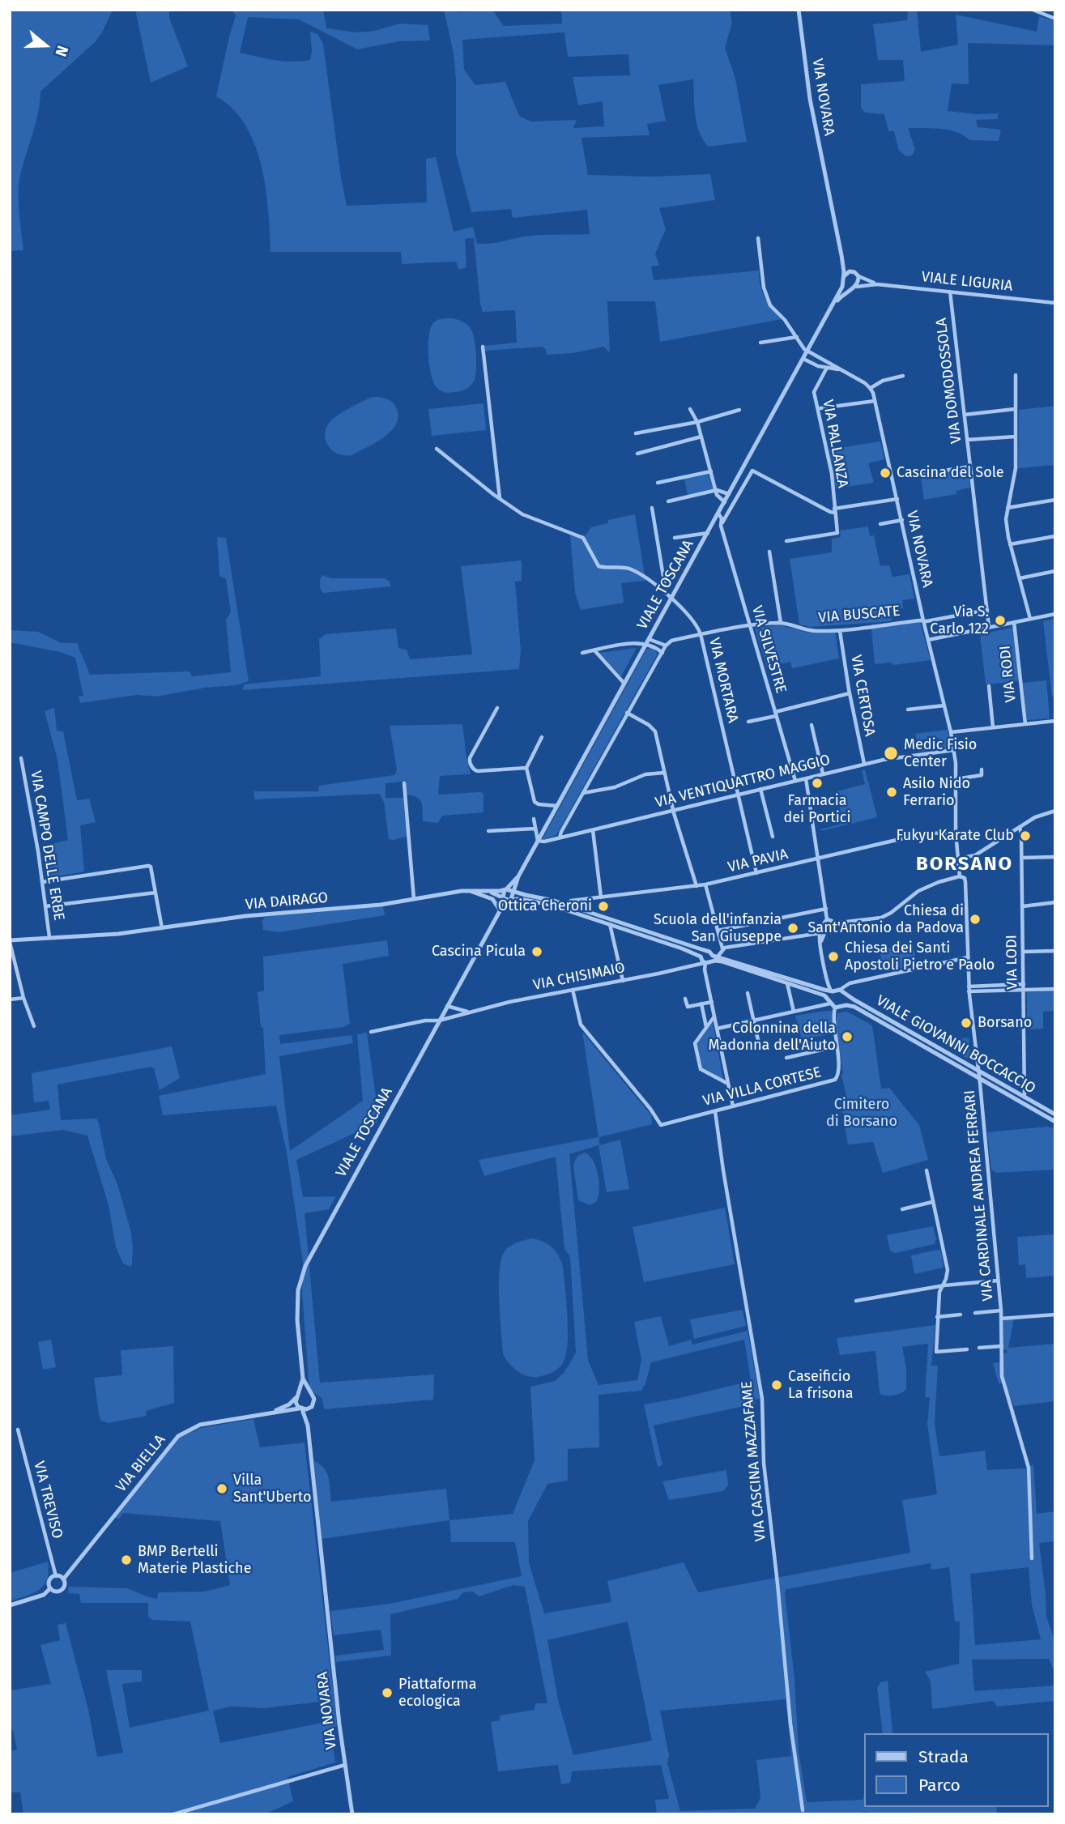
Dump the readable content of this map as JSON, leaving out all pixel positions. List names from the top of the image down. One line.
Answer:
{"streets":{"street":["VIA NOVARA","VIALE LIGURIA","VIA DOMODOSSOLA","VIA PALLANZA","VIALE TOSCANA","VIA BUSCATE","VIA SILVESTRE","VIA RODI","VIA MORTARA","VIA CERTOSA","VIA VENTIQUATTRO MAGGIO","VIA CAMPO DELLE ERBE","VIA PAVIA","VIA DAIRAGO","VIA LODI","VIA CHISIMAIO","VIALE GIOVANNI BOCCACCIO","VIA VILLA CORTESE","VIA CARDINALE ANDREA FERRARI","VIA CASCINA MAZZAFAME","VIA BIELLA","VIA TREVISO"]},"crossings":[["VIA NOVARA","VIALE LIGURIA"],["VIA NOVARA","VIALE TOSCANA"],["VIA NOVARA","VIA BUSCATE"],["VIA NOVARA","VIA VENTIQUATTRO MAGGIO"],["VIA NOVARA","VIA PAVIA"],["VIA NOVARA","VIA CARDINALE ANDREA FERRARI"],["VIALE LIGURIA","VIA DOMODOSSOLA"],["VIALE LIGURIA","VIALE TOSCANA"],["VIA DOMODOSSOLA","VIA BUSCATE"],["VIALE TOSCANA","VIA BUSCATE"],["VIALE TOSCANA","VIA SILVESTRE"],["VIALE TOSCANA","VIA MORTARA"],["VIALE TOSCANA","VIA VENTIQUATTRO MAGGIO"],["VIALE TOSCANA","VIA CHISIMAIO"],["VIALE TOSCANA","VIA BIELLA"],["VIA BUSCATE","VIA SILVESTRE"],["VIA BUSCATE","VIA MORTARA"],["VIA BUSCATE","VIA CERTOSA"],["VIA SILVESTRE","VIA VENTIQUATTRO MAGGIO"],["VIA MORTARA","VIA VENTIQUATTRO MAGGIO"],["VIA MORTARA","VIA PAVIA"],["VIA CERTOSA","VIA VENTIQUATTRO MAGGIO"],["VIA CAMPO DELLE ERBE","VIA DAIRAGO"],["VIA LODI","VIALE GIOVANNI BOCCACCIO"],["VIA CHISIMAIO","VIA VILLA CORTESE"],["VIALE GIOVANNI BOCCACCIO","VIA VILLA CORTESE"],["VIALE GIOVANNI BOCCACCIO","VIA CARDINALE ANDREA FERRARI"],["VIA VILLA CORTESE","VIA CASCINA MAZZAFAME"],["VIA BIELLA","VIA TREVISO"]],"districts":["BORSANO"],"parks":["Cimitero di Borsano"],"places":["Cascina del Sole","Via S. Carlo 122","Medic Fisio Center","Farmacia dei Portici","Asilo Nido Ferrario","Fukyu Karate Club","Ottica Cheroni","Chiesa di Sant'Antonio da Padova","Scuola dell'infanzia San Giuseppe","Cascina Picula","Chiesa dei Santi Apostoli Pietro e Paolo","Borsano","Colonnina della Madonna dell'Aiuto","Caseificio La frisona","Villa Sant'Uberto","BMP Bertelli Materie Plastiche","Piattaforma ecologica"],"legend":["Strada","Parco"],"north":"right"}
